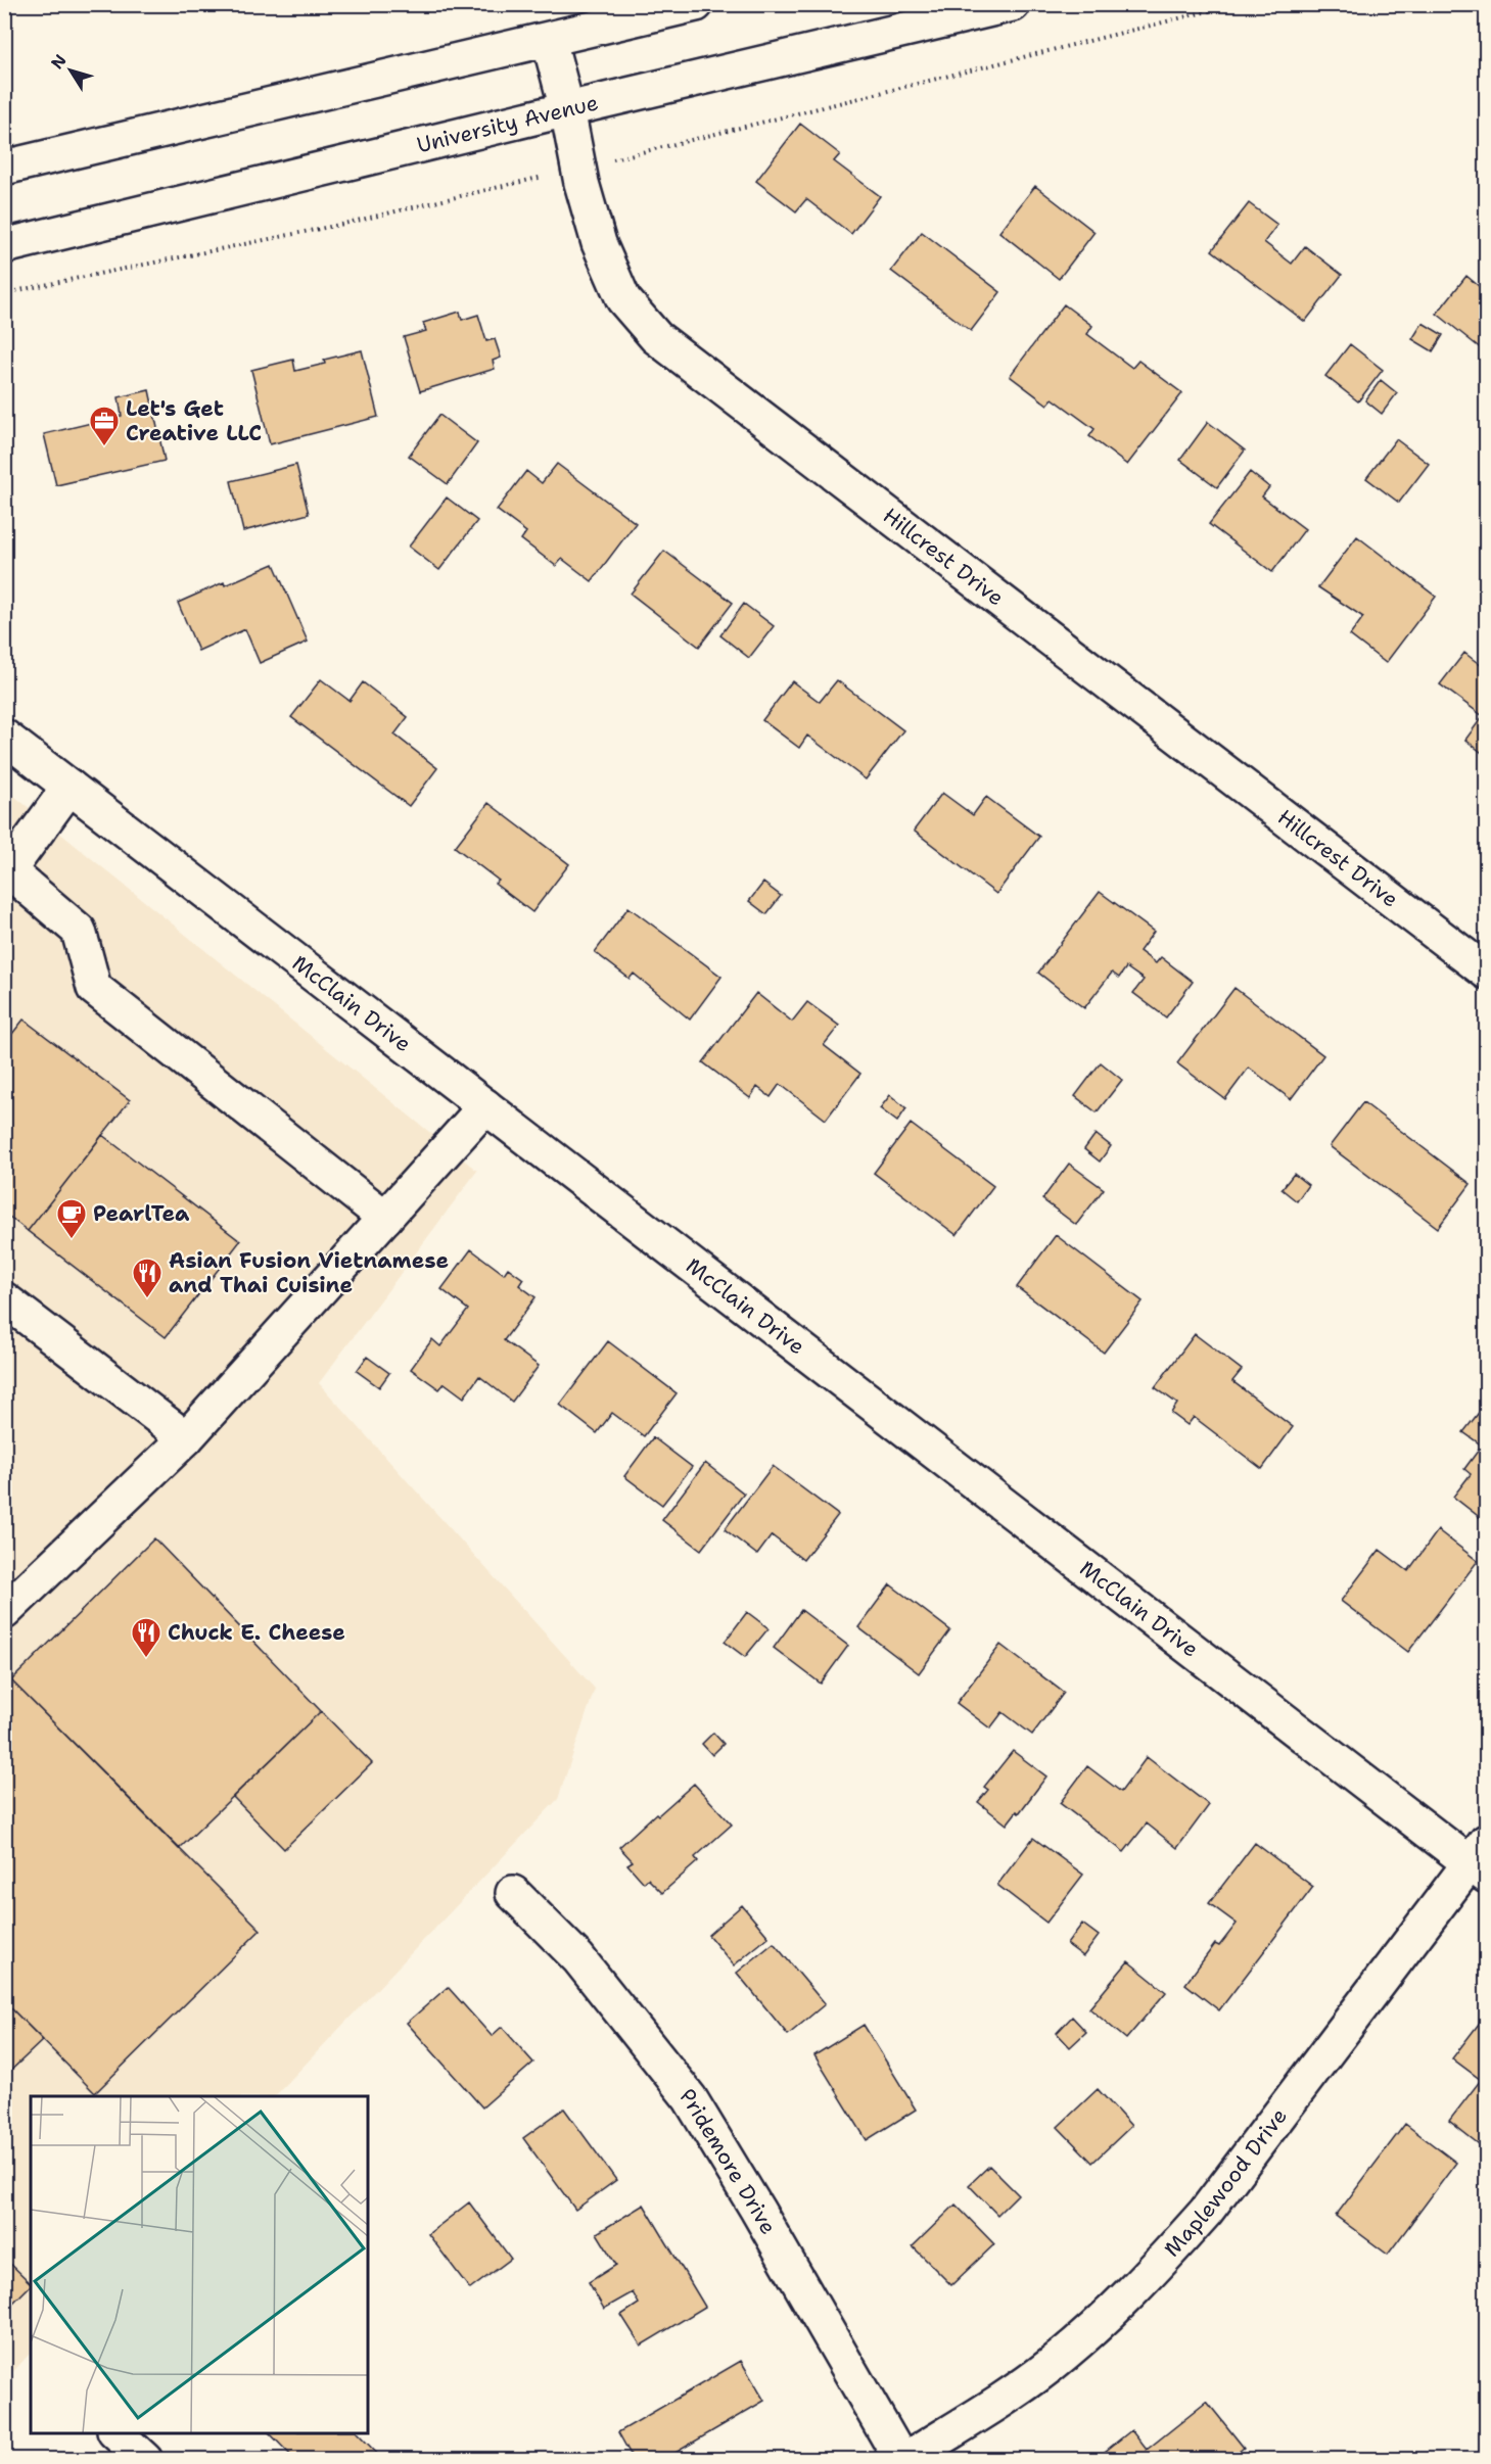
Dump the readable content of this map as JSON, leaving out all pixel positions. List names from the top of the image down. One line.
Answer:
{"streets":{"street":["University Avenue","Hillcrest Drive","McClain Drive","Pridemore Drive","Maplewood Drive"]},"crossings":[["University Avenue","Hillcrest Drive"],["McClain Drive","Maplewood Drive"],["Pridemore Drive","Maplewood Drive"]],"places":{"office":["Let's Get Creative LLC"],"cafe":["PearlTea"],"restaurant":["Asian Fusion Vietnamese and Thai Cuisine","Chuck E. Cheese"]},"north":"top left"}
